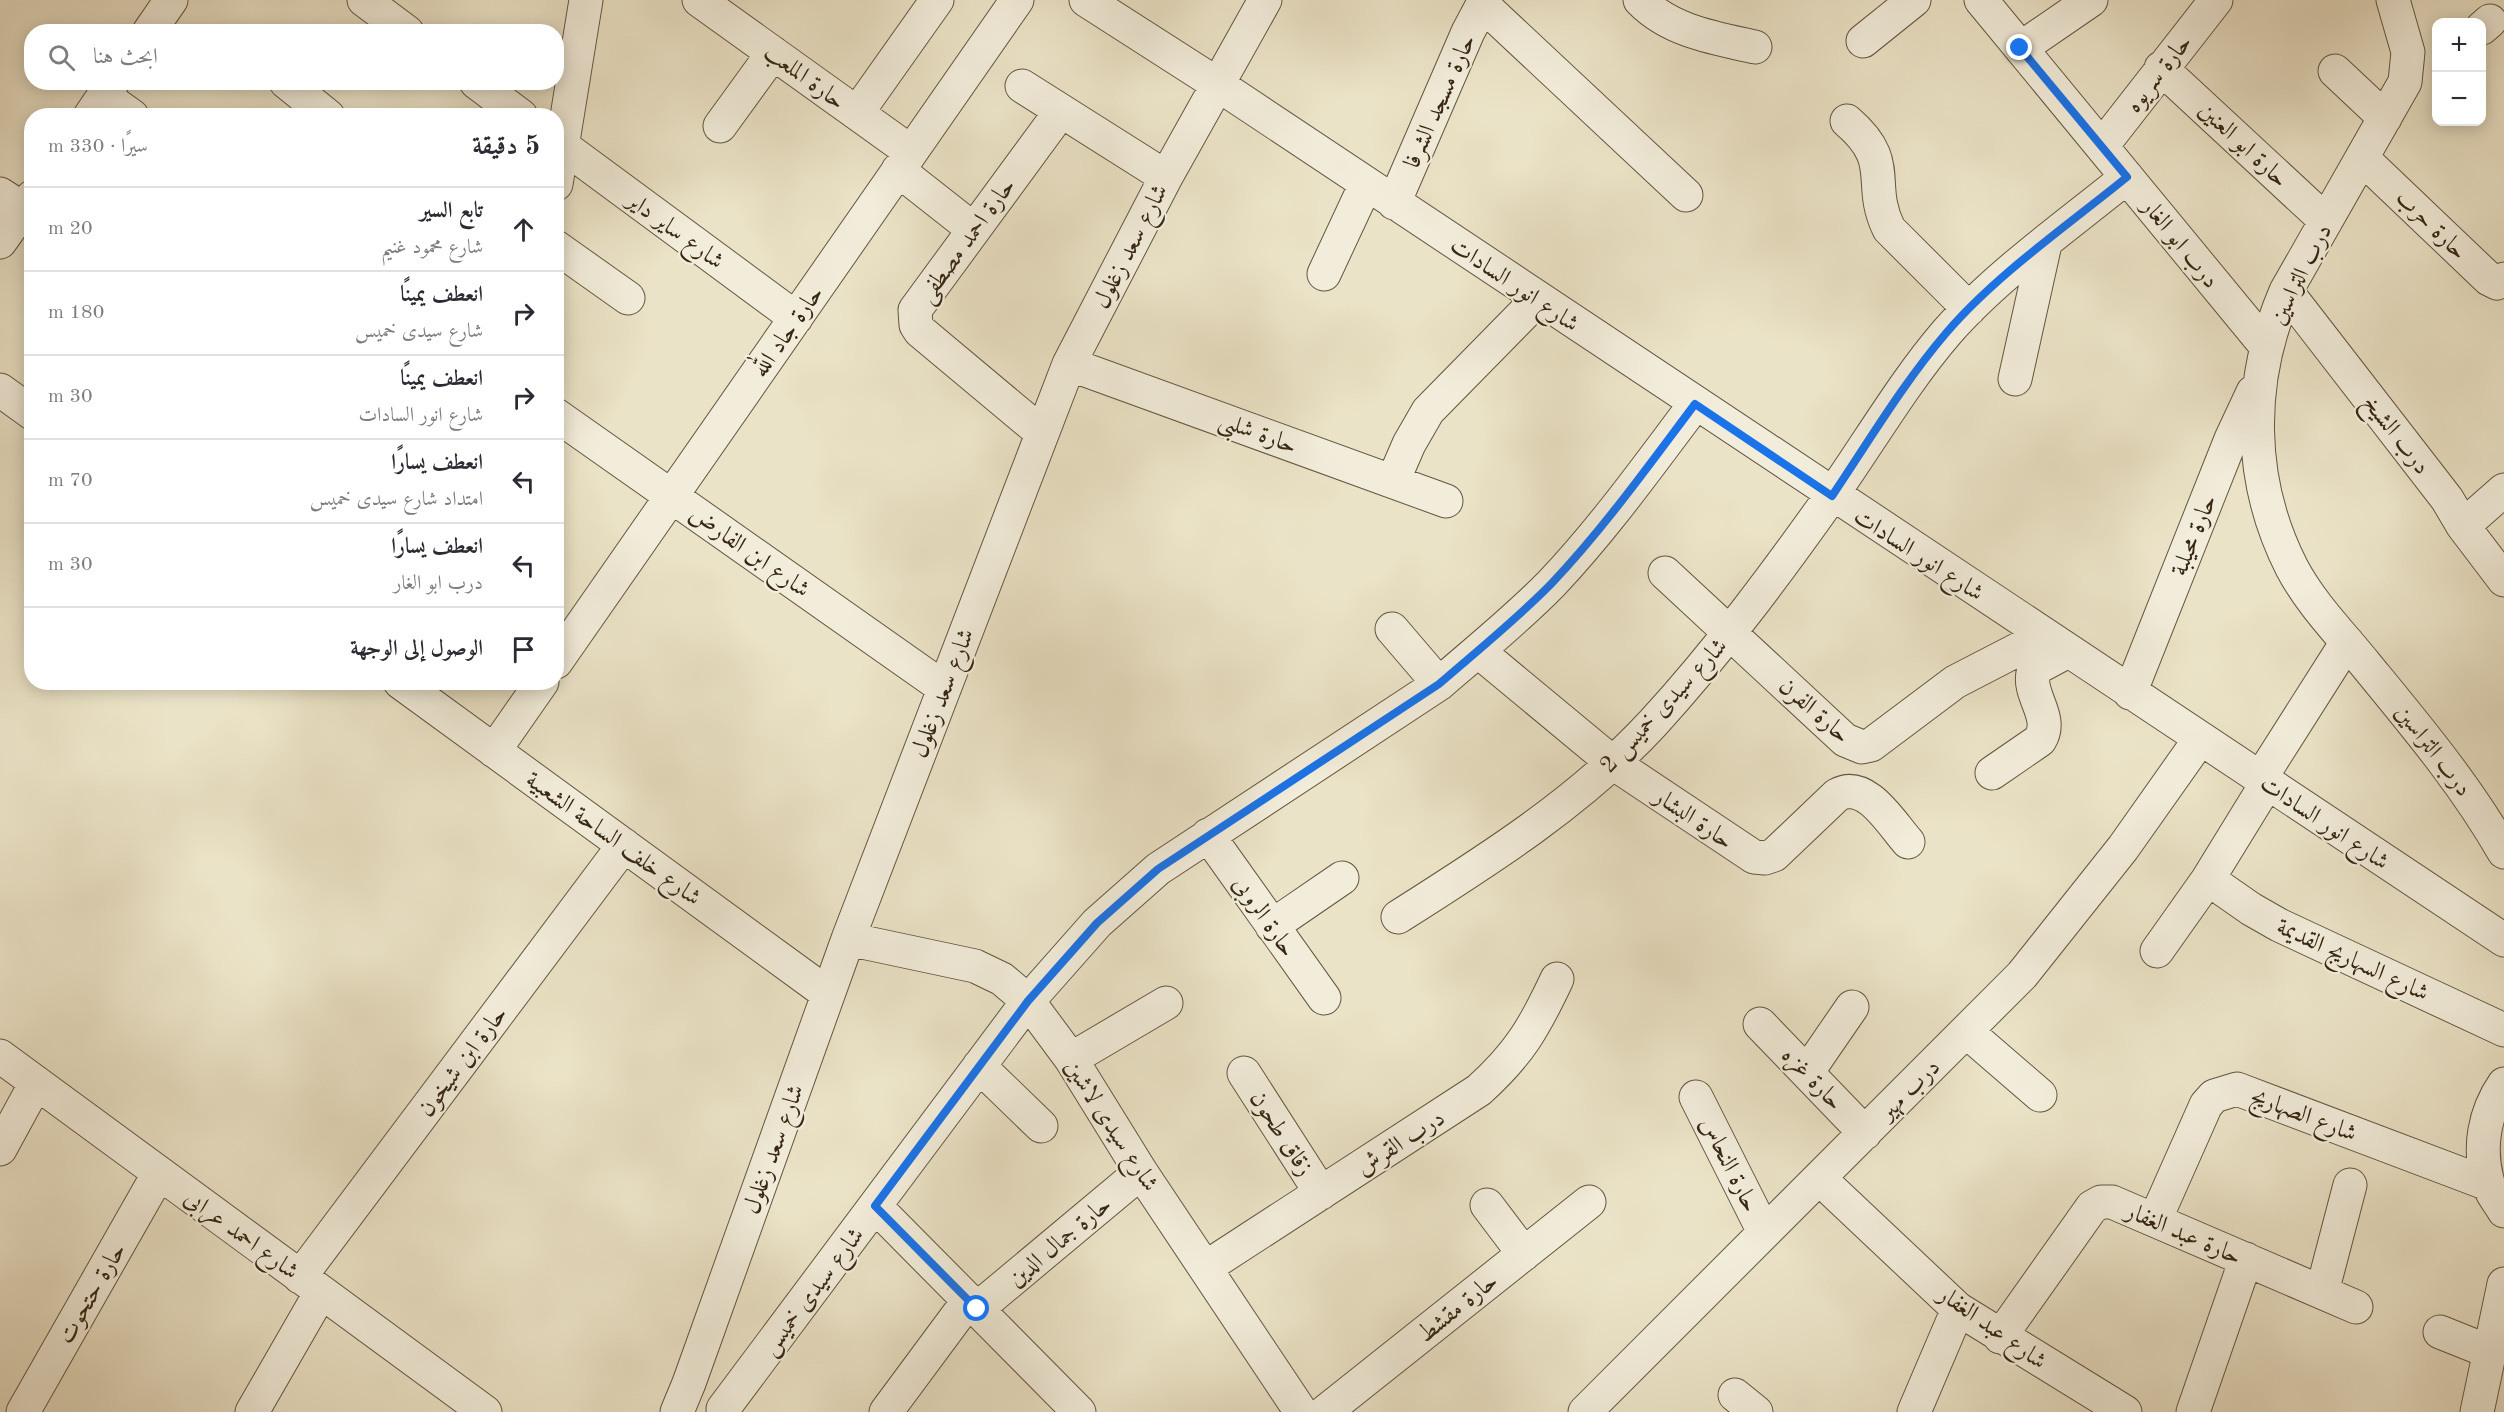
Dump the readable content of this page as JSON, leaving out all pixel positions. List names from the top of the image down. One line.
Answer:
{"streets":{"street":["حارة سريوه","حارة الملعب","حارة مسجد الشرفا","حارة ابو العنين","حارة حرب","شارع ساير داير","حارة احمد مصطفى","درب ابو الغار","شارع سعد زغلول","درب التراسين","شارع انور السادات","حارة جاد الله","حارة شلبى","درب الشيخ","حارة محيلبة","شارع ابن الفارض","شارع سيدى خميس 2","حارة الفرن","حارة البشار","شارع خلف الساحة الشعبية","حارة الروبى","شارع السهاريج القديمة","حارة ابن شيخون","حارة غزه","درب مهير","شارع الصهاريج","شارع سيدى لاشين","زقاق طحون","درب القرش","حارة النحاس","حارة عبد الغفار","شارع احمد عرابى","حارة جمال الدين","شارع سيدى خميس","حارة حتحوت","حارة مقشط","شارع عبد الغفار"]},"crossings":[["حارة سريوه","حارة ابو العنين"],["حارة سريوه","درب ابو الغار"],["حارة الملعب","حارة احمد مصطفى"],["حارة الملعب","حارة جاد الله"],["حارة مسجد الشرفا","شارع انور السادات"],["حارة ابو العنين","درب التراسين"],["حارة حرب","درب التراسين"],["شارع ساير داير","حارة جاد الله"],["حارة احمد مصطفى","شارع سعد زغلول"],["درب ابو الغار","درب التراسين"],["درب ابو الغار","شارع سيدى خميس 2"],["شارع سعد زغلول","شارع انور السادات"],["شارع سعد زغلول","حارة شلبى"],["شارع سعد زغلول","شارع ابن الفارض"],["شارع سعد زغلول","شارع خلف الساحة الشعبية"],["شارع سعد زغلول","شارع سيدى لاشين"],["درب التراسين","درب الشيخ"],["درب التراسين","حارة محيلبة"],["شارع انور السادات","حارة محيلبة"],["شارع انور السادات","شارع سيدى خميس 2"],["شارع انور السادات","حارة الفرن"],["شارع انور السادات","درب مهير"],["شارع انور السادات","شارع سيدى خميس"],["حارة جاد الله","شارع ابن الفارض"],["شارع سيدى خميس 2","حارة الفرن"],["شارع سيدى خميس 2","حارة البشار"],["حارة البشار","شارع سيدى خميس"],["شارع خلف الساحة الشعبية","حارة ابن شيخون"],["حارة الروبى","شارع سيدى خميس"],["حارة ابن شيخون","شارع احمد عرابى"],["حارة غزه","درب مهير"],["درب مهير","حارة النحاس"],["درب مهير","شارع عبد الغفار"],["شارع الصهاريج","حارة عبد الغفار"],["شارع سيدى لاشين","درب القرش"],["شارع سيدى لاشين","حارة جمال الدين"],["شارع سيدى لاشين","شارع سيدى خميس"],["زقاق طحون","درب القرش"],["حارة عبد الغفار","شارع عبد الغفار"],["شارع احمد عرابى","حارة حتحوت"]],"page":{"map_buttons":["+","−"],"search":"ابحث هنا","heading":["5 دقيقة","سيرًا · 330 m"],"list":[["تابع السير","شارع محمود غنيم","20 m"],["انعطف يمينًا","شارع سيدى خميس","180 m"],["انعطف يمينًا","شارع انور السادات","30 m"],["انعطف يسارًا","امتداد شارع سيدى خميس","70 m"],["انعطف يسارًا","درب ابو الغار","30 m"],"الوصول إلى الوجهة"]}}
